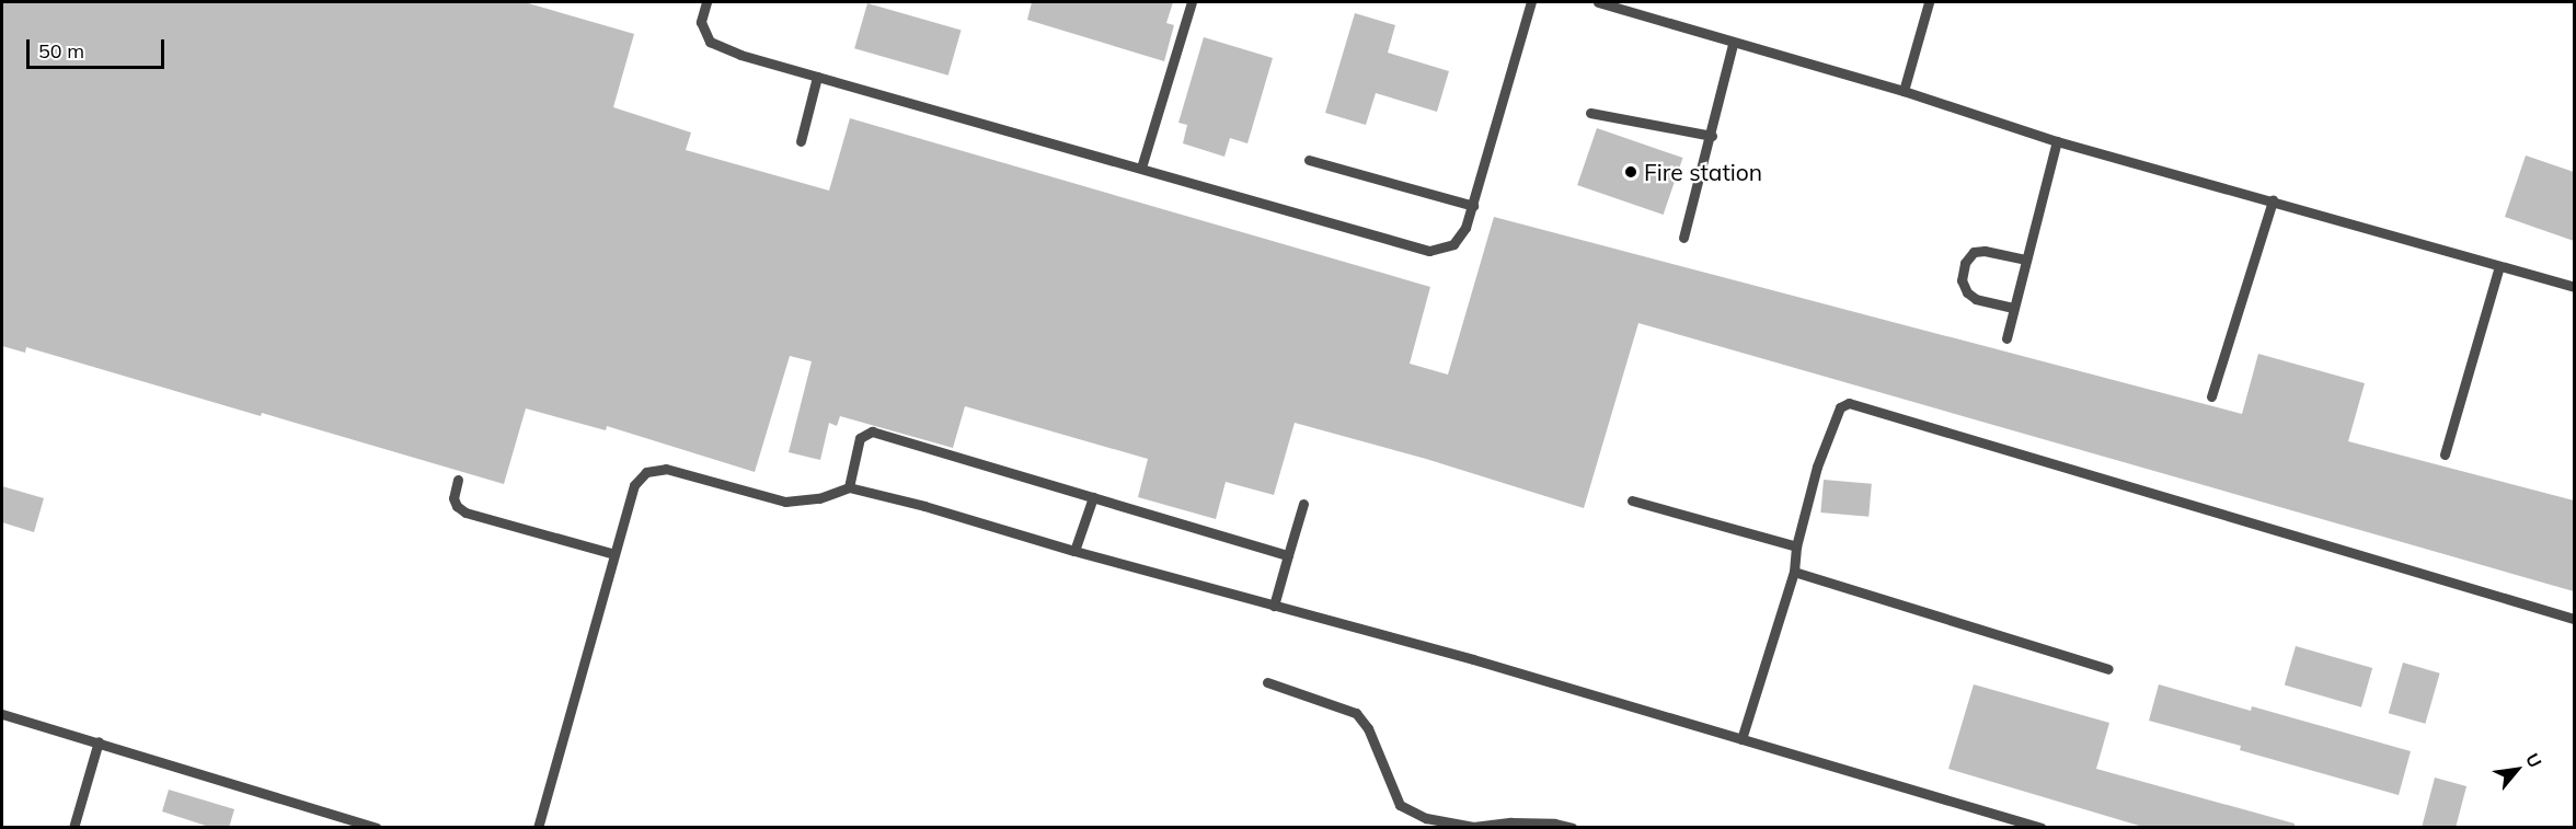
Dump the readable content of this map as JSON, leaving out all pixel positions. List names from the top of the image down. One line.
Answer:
{"places":["Fire station"],"scale_bar":"50 m","north":"top right"}
